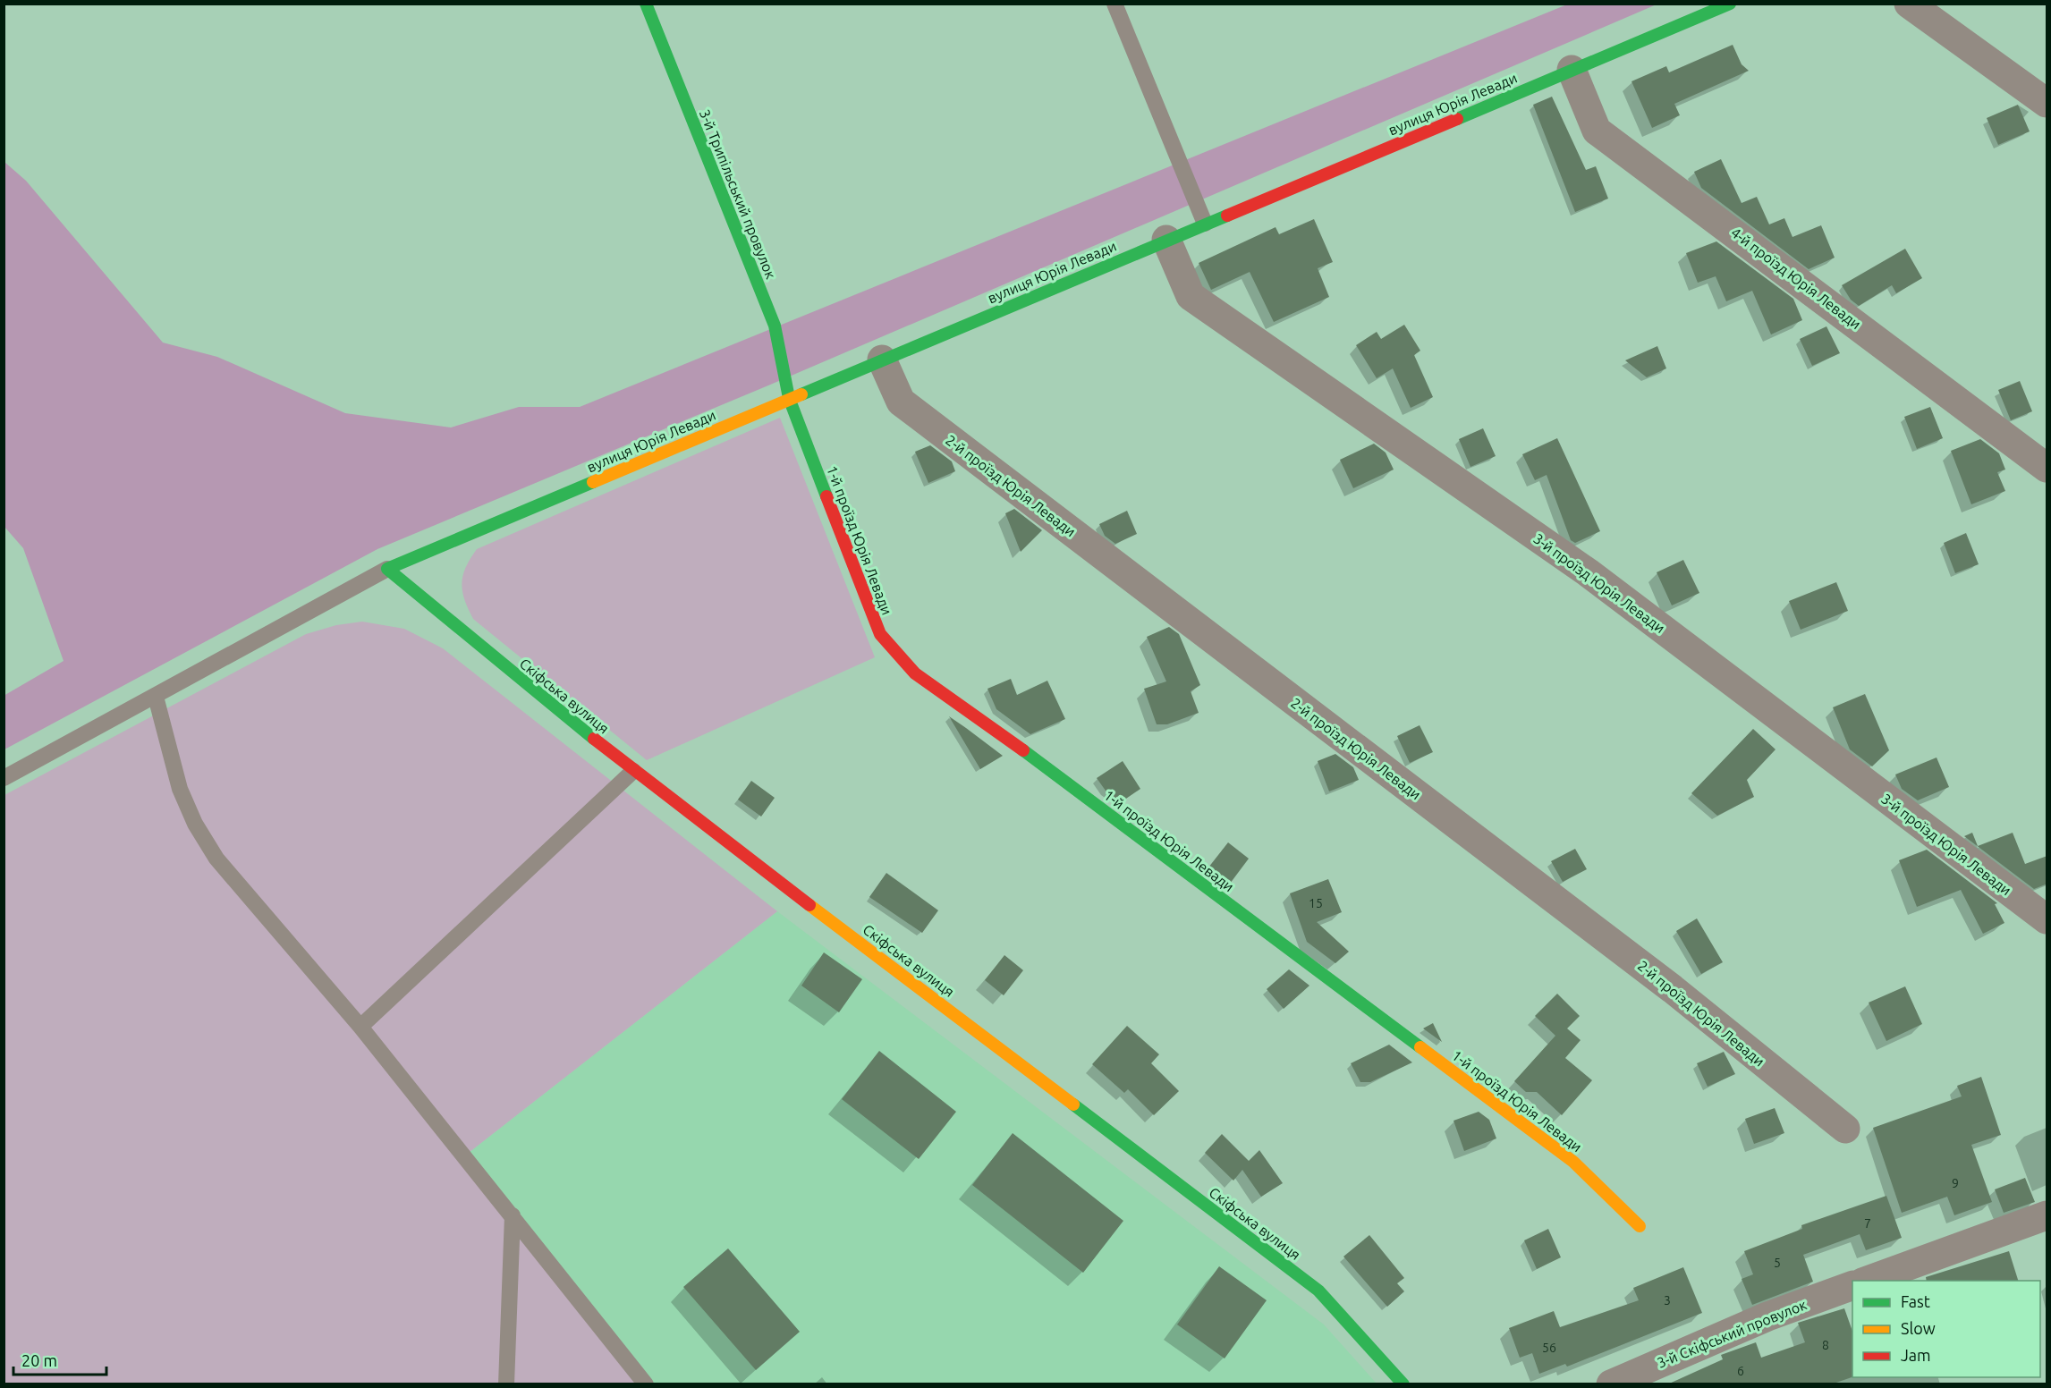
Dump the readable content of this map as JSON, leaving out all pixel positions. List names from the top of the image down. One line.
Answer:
{"streets":{"street":["вулиця Юрія Левади","3-й Трипільський провулок","4-й проїзд Юрія Левади","2-й проїзд Юрія Левади","1-й проїзд Юрія Левади","3-й проїзд Юрія Левади","Скіфська вулиця","3-й Скіфський провулок"]},"crossings":[["вулиця Юрія Левади","3-й Трипільський провулок"],["вулиця Юрія Левади","4-й проїзд Юрія Левади"],["вулиця Юрія Левади","2-й проїзд Юрія Левади"],["вулиця Юрія Левади","1-й проїзд Юрія Левади"],["вулиця Юрія Левади","3-й проїзд Юрія Левади"],["вулиця Юрія Левади","Скіфська вулиця"],["3-й Трипільський провулок","1-й проїзд Юрія Левади"]],"house_numbers":["15","9","7","5","3","8","56","6"],"legend":["Fast","Slow","Jam"],"scale_bar":"20 m"}
